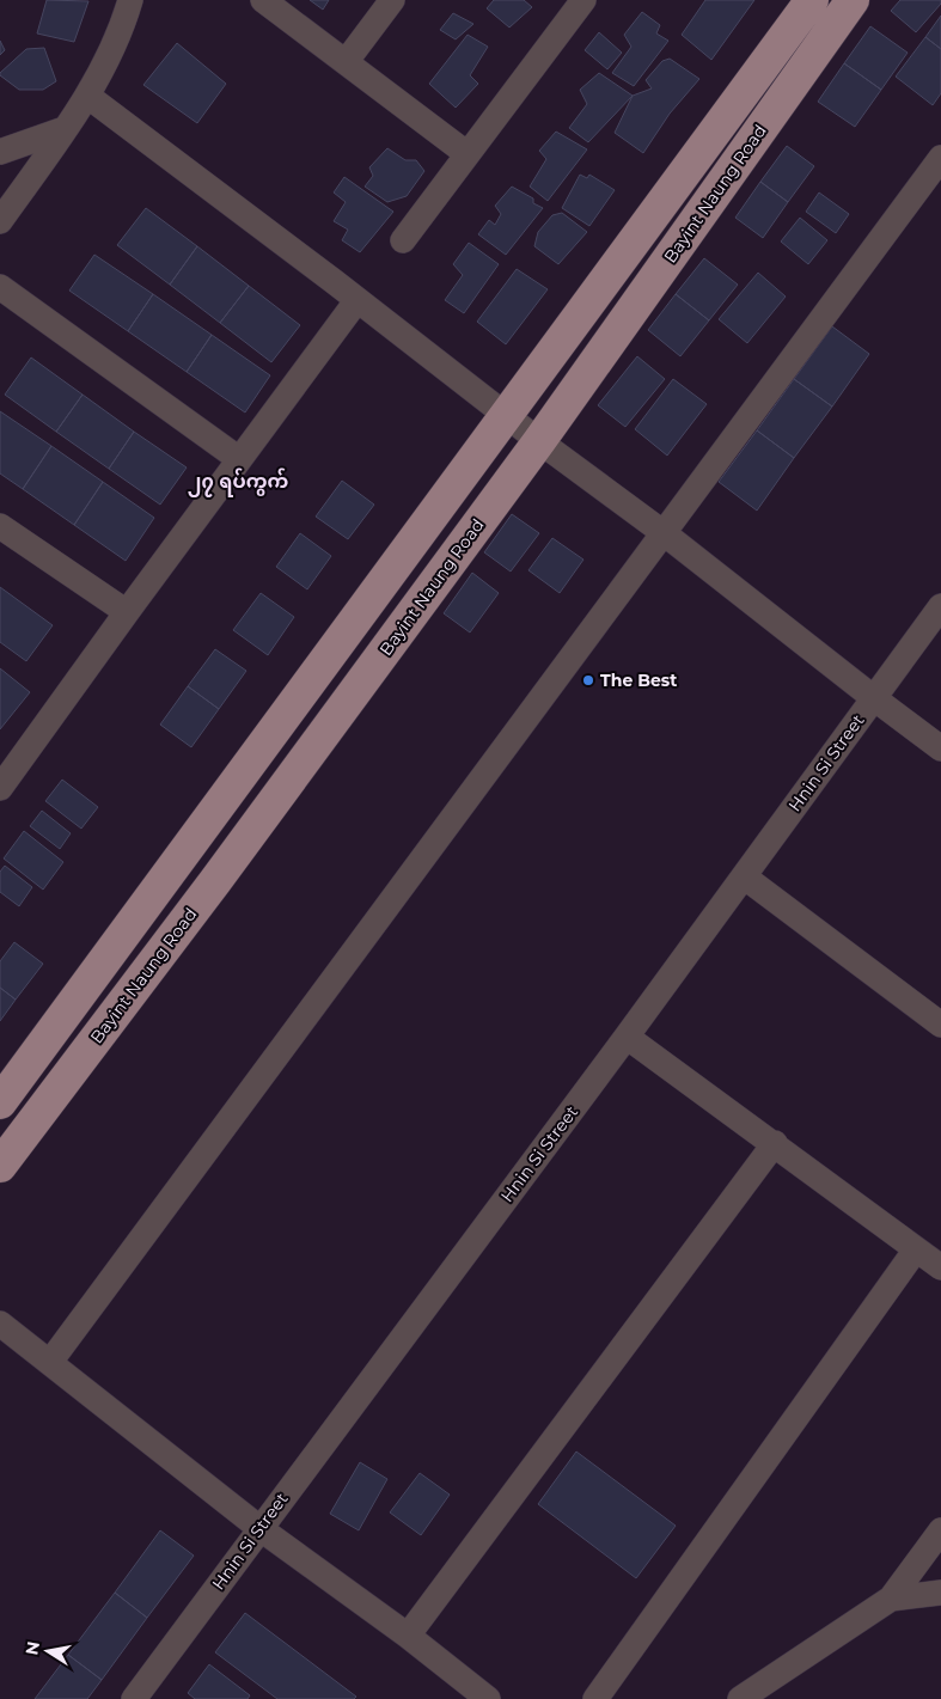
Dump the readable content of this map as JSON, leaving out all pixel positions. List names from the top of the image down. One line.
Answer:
{"streets":{"main road":["Bayint Naung Road"],"street":["Hnin Si Street"]},"districts":["၂၇ ရပ်ကွက်"],"places":["The Best"],"north":"left"}
